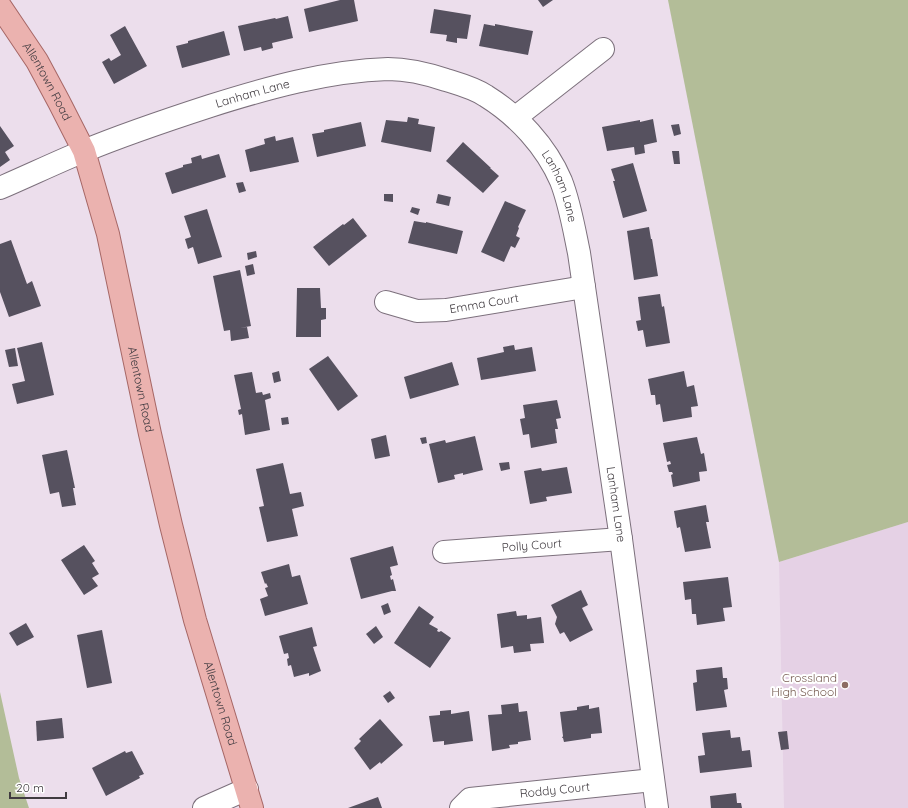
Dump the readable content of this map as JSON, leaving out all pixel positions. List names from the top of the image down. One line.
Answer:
{"streets":{"main road":["Allentown Road"],"street":["Lanham Lane","Emma Court","Polly Court","Roddy Court"]},"crossings":[["Allentown Road","Lanham Lane"],["Lanham Lane","Emma Court"],["Lanham Lane","Polly Court"],["Lanham Lane","Roddy Court"]],"places":["Crossland High School"],"scale_bar":"20 m"}
